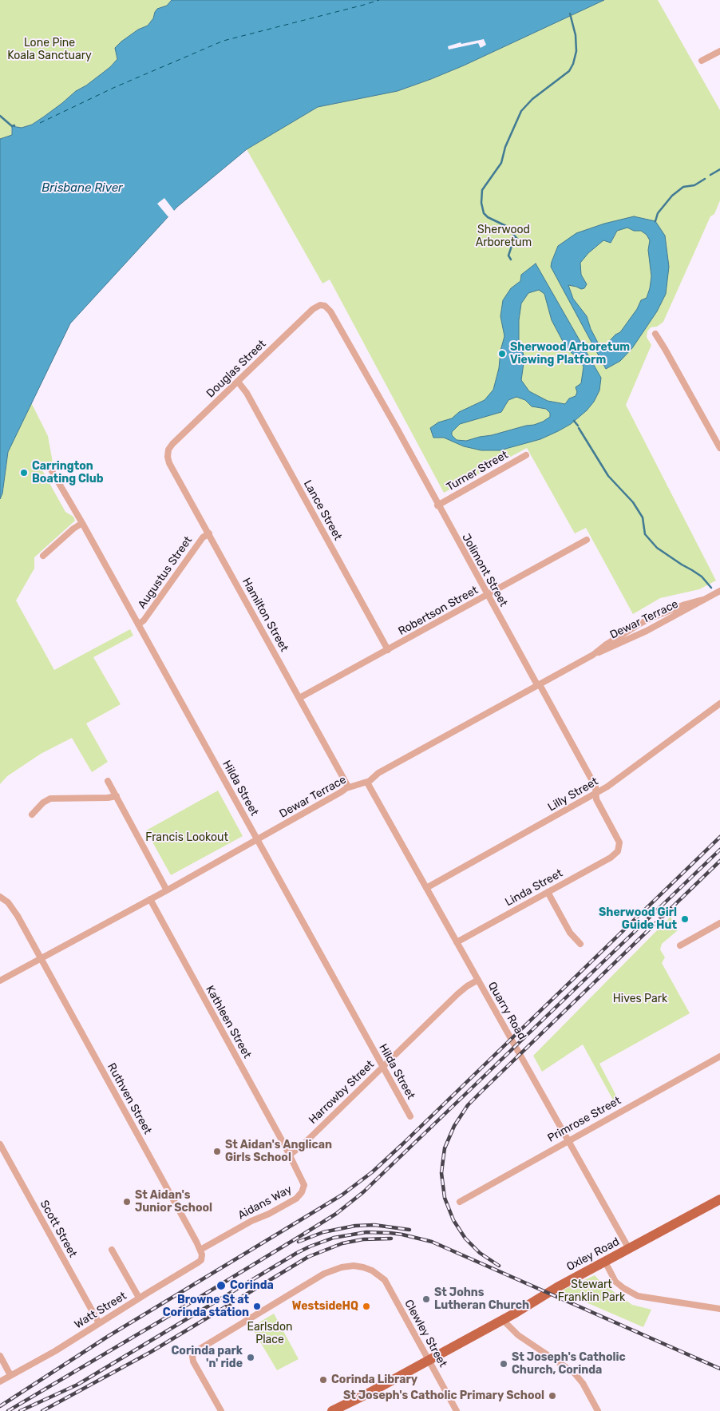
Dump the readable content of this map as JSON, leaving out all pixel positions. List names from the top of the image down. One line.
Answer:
{"streets":{"main road":["Oxley Road"],"street":["Douglas Street","Turner Street","Lance Street","Jolimont Street","Augustus Street","Robertson Street","Hamilton Street","Dewar Terrace","Hilda Street","Lilly Street","Linda Street","Quarry Road","Kathleen Street","Harrowby Street","Ruthven Street","Primrose Street","Aidans Way","Scott Street","Watt Street","Clewley Street"]},"crossings":[["Douglas Street","Lance Street"],["Douglas Street","Jolimont Street"],["Douglas Street","Hamilton Street"],["Turner Street","Jolimont Street"],["Lance Street","Robertson Street"],["Jolimont Street","Robertson Street"],["Jolimont Street","Dewar Terrace"],["Jolimont Street","Lilly Street"],["Jolimont Street","Linda Street"],["Augustus Street","Hamilton Street"],["Augustus Street","Hilda Street"],["Robertson Street","Hamilton Street"],["Hamilton Street","Dewar Terrace"],["Dewar Terrace","Hilda Street"],["Dewar Terrace","Quarry Road"],["Dewar Terrace","Kathleen Street"],["Dewar Terrace","Ruthven Street"],["Hilda Street","Harrowby Street"],["Lilly Street","Quarry Road"],["Linda Street","Quarry Road"],["Quarry Road","Harrowby Street"],["Quarry Road","Primrose Street"],["Quarry Road","Oxley Road"],["Kathleen Street","Harrowby Street"],["Kathleen Street","Aidans Way"],["Harrowby Street","Aidans Way"],["Ruthven Street","Aidans Way"],["Ruthven Street","Watt Street"],["Aidans Way","Watt Street"],["Scott Street","Watt Street"],["Oxley Road","Clewley Street"]],"water":["Brisbane River"],"parks":["Lone Pine Koala Sanctuary","Sherwood Arboretum","Francis Lookout","Hives Park","Stewart Franklin Park","Earlsdon Place"],"places":["Sherwood Arboretum Viewing Platform","Carrington Boating Club","Sherwood Girl Guide Hut","St Aidan's Anglican Girls School","St Aidan's Junior School","Corinda","St Johns Lutheran Church","Browne St at Corinda station","WestsideHQ","Corinda park 'n' ride","St Joseph's Catholic Church, Corinda","Corinda Library","St Joseph's Catholic Primary School"]}
